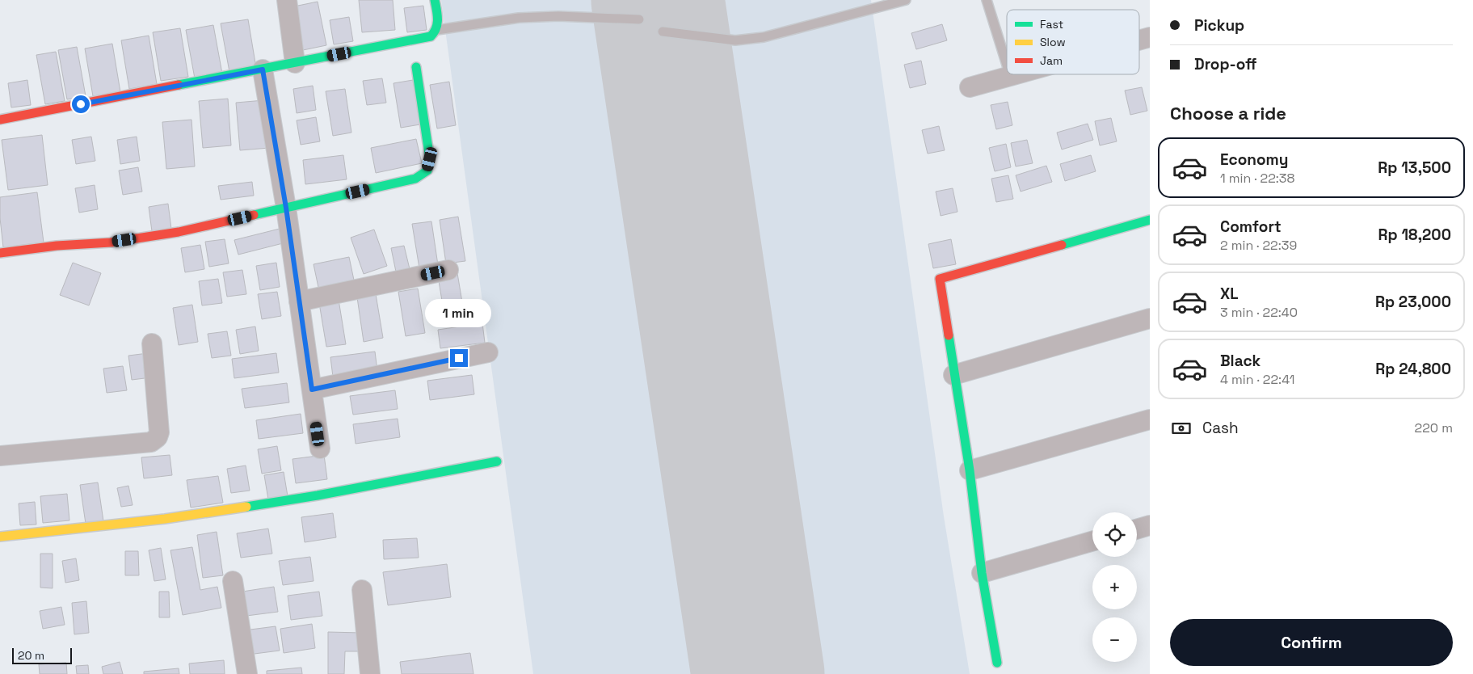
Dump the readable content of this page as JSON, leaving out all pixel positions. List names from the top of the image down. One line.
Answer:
{"legend":["Fast","Slow","Jam"],"scale_bar":"20 m","page":{"banner":["Pickup","Drop-off"],"heading":"Choose a ride","list":[{"name":"Economy","note":"1 min · 22:38","value":"Rp 13,500"},{"name":"Comfort","note":"2 min · 22:39","value":"Rp 18,200"},{"name":"XL","note":"3 min · 22:40","value":"Rp 23,000"},{"name":"Black","note":"4 min · 22:41","value":"Rp 24,800"}],"bubble":"1 min","pay":["Cash","220 m"],"map_buttons":["+","−"],"buttons":"Confirm","scale":"20 m"}}
